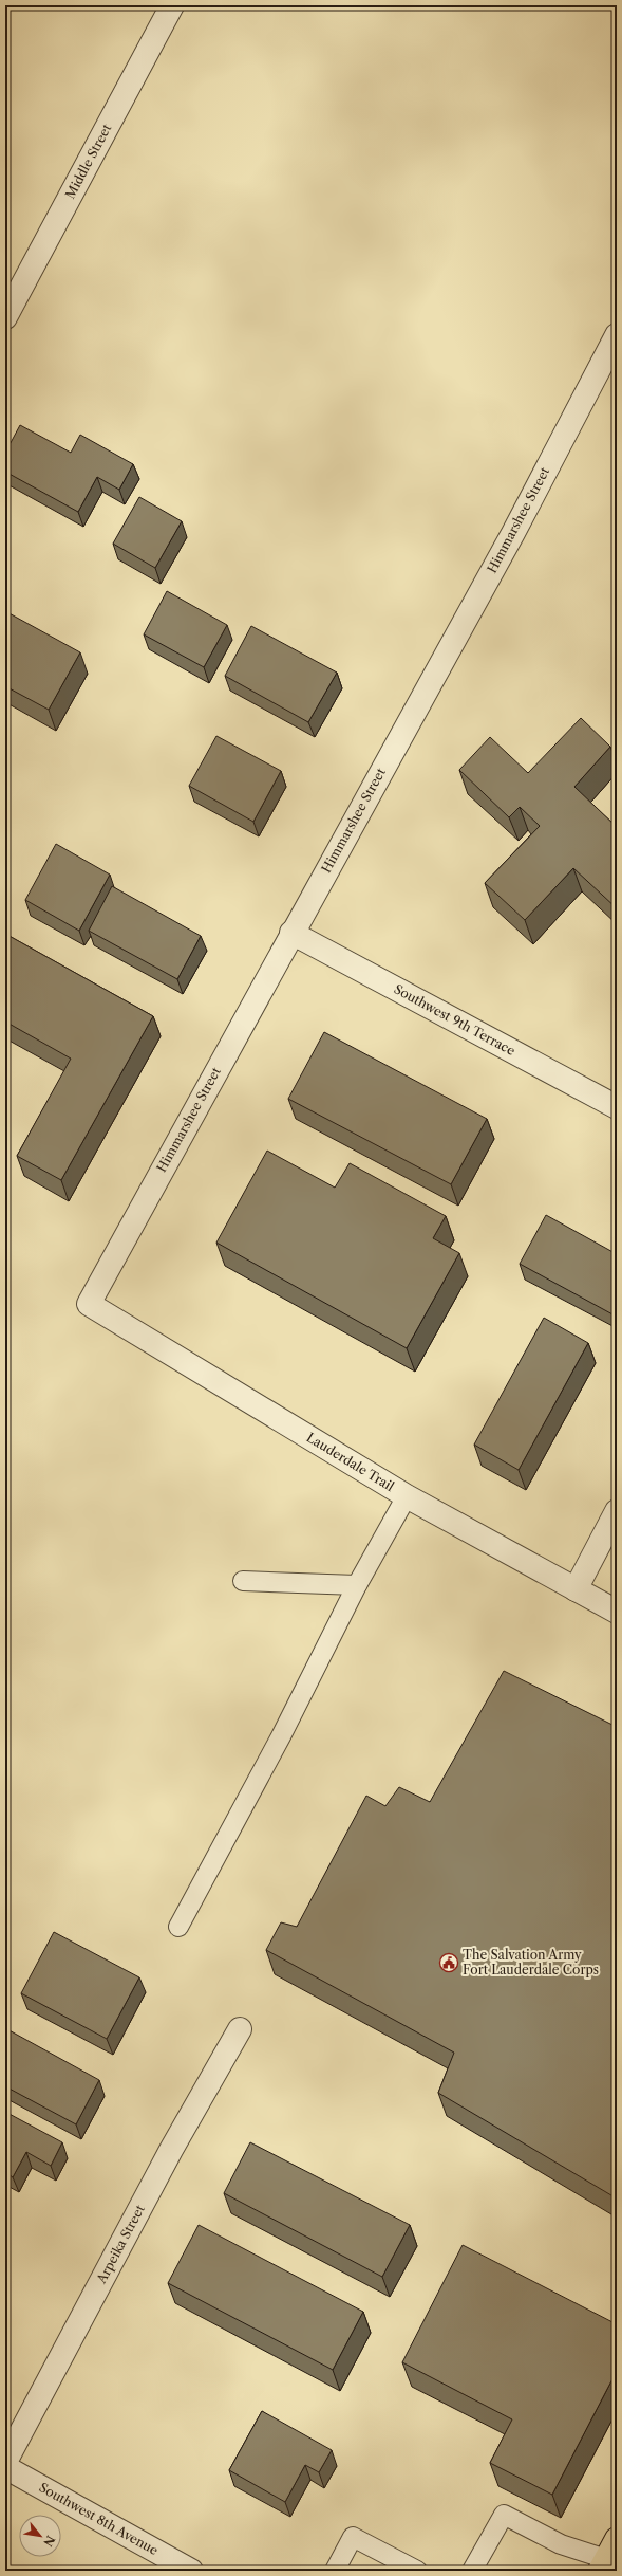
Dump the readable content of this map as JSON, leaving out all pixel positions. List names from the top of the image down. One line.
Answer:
{"streets":{"street":["Middle Street","Himmarshee Street","Southwest 9th Terrace","Lauderdale Trail","Arpeika Street","Southwest 8th Avenue"]},"crossings":[["Himmarshee Street","Southwest 9th Terrace"],["Himmarshee Street","Lauderdale Trail"]],"places":{"public building":["The Salvation Army Fort Lauderdale Corps"]},"north":"bottom right"}
